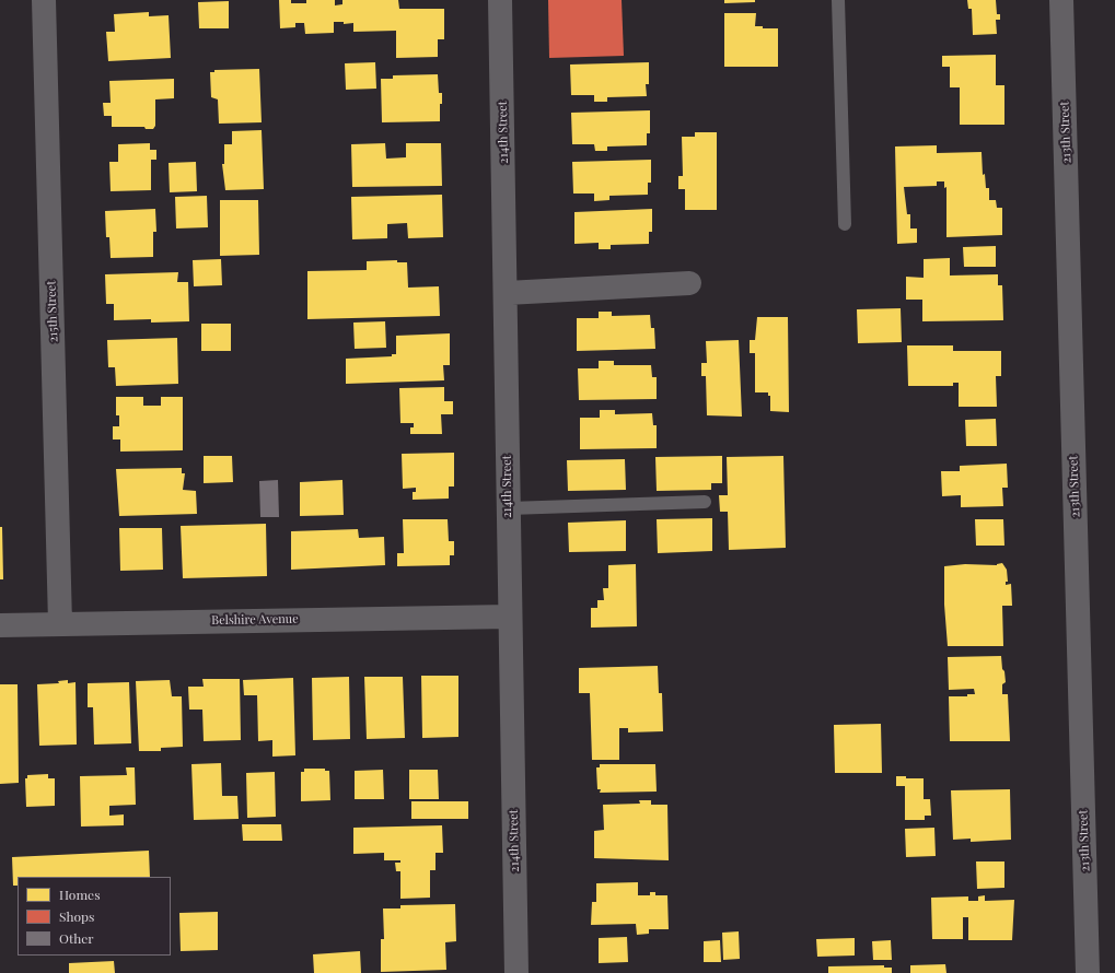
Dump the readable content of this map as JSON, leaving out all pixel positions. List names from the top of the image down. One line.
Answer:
{"streets":{"street":["214th Street","213th Street","215th Street","Belshire Avenue"]},"crossings":[["214th Street","Belshire Avenue"],["215th Street","Belshire Avenue"]],"legend":["Homes","Shops","Other"]}
